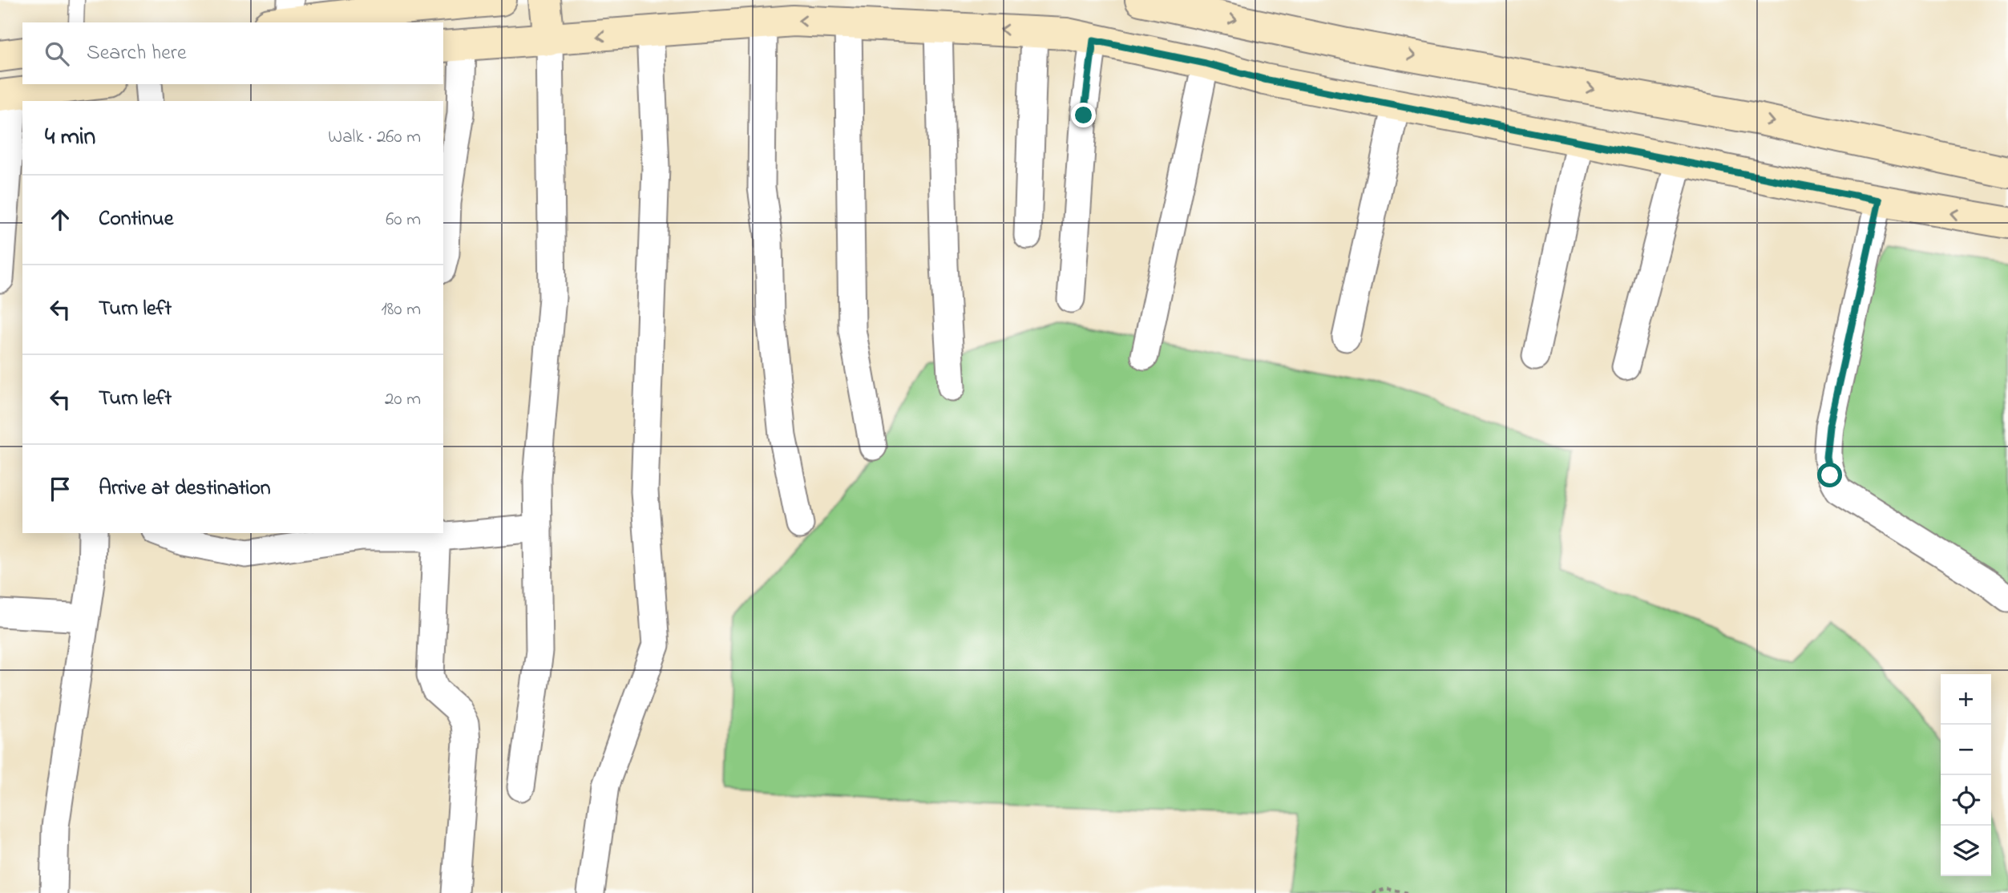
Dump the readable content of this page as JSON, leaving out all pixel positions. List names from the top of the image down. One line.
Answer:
{"page":{"search":"Search here","heading":["4 min","Walk · 260 m"],"list":[["Continue","60 m"],["Turn left","180 m"],["Turn left","20 m"],"Arrive at destination"],"map_buttons":["+","−"]}}
